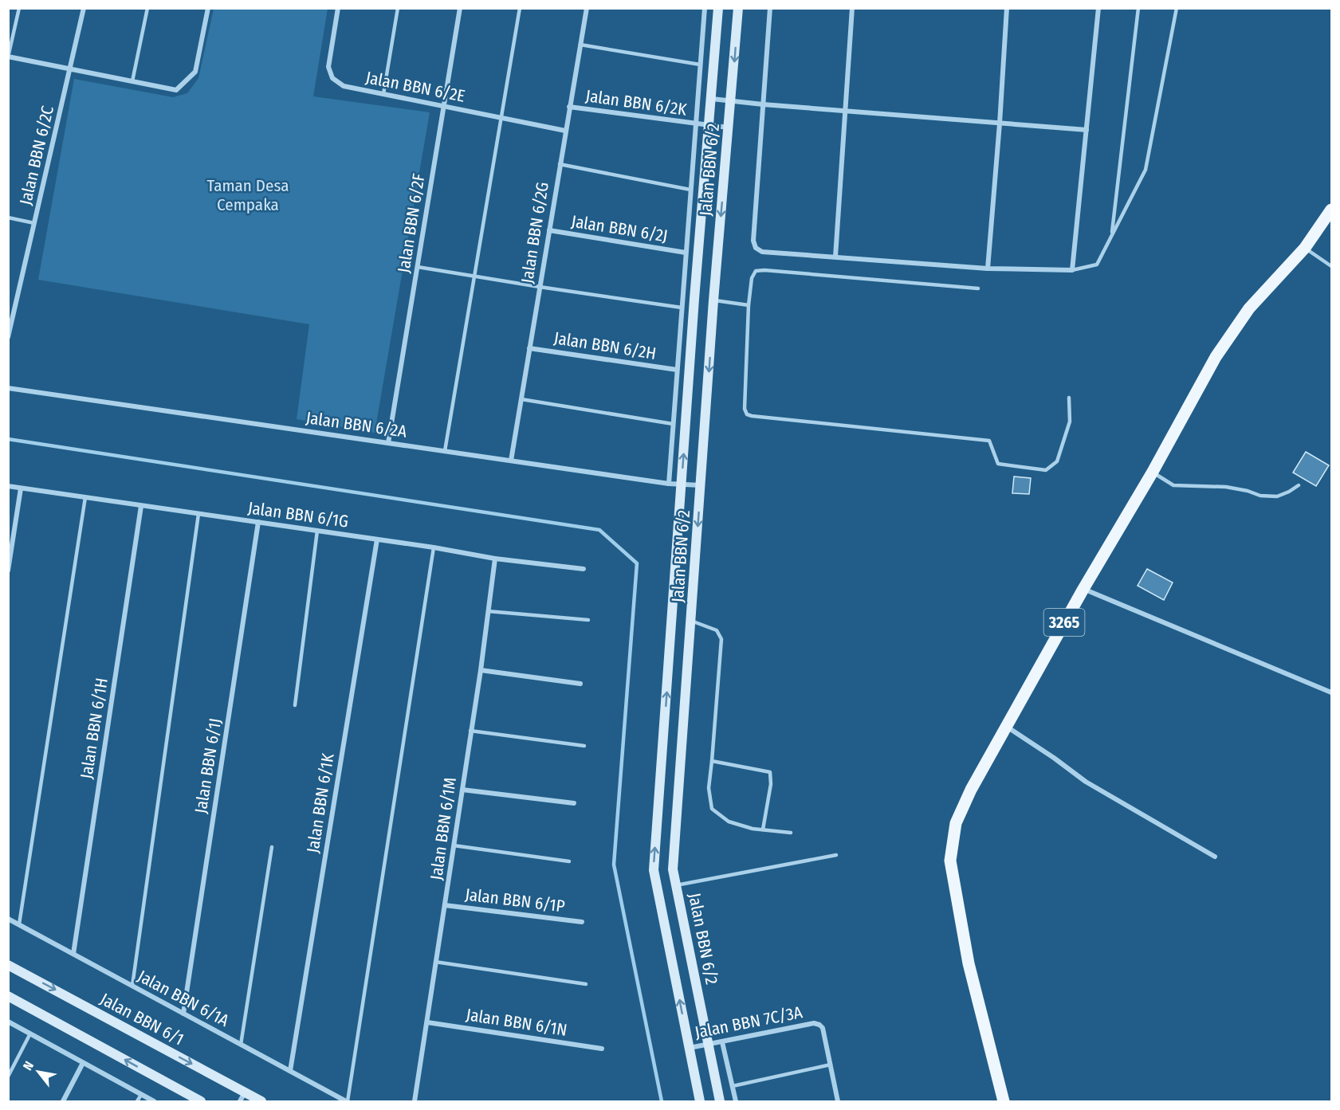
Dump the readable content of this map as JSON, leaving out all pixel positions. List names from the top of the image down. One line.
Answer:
{"streets":{"main road":["3265"],"street":["Jalan BBN 6/2E","Jalan BBN 6/2K","Jalan BBN 6/2C","Jalan BBN 6/2","Jalan BBN 6/2F","Jalan BBN 6/2J","Jalan BBN 6/2G","Jalan BBN 6/2H","Jalan BBN 6/2A","Jalan BBN 6/1G","Jalan BBN 6/1H","Jalan BBN 6/1J","Jalan BBN 6/1K","Jalan BBN 6/1M","Jalan BBN 6/1P","Jalan BBN 6/1A","Jalan BBN 6/1","Jalan BBN 6/1N","Jalan BBN 7C/3A"]},"crossings":[["Jalan BBN 6/2E","Jalan BBN 6/2F"],["Jalan BBN 6/2E","Jalan BBN 6/2G"],["Jalan BBN 6/2K","Jalan BBN 6/2"],["Jalan BBN 6/2K","Jalan BBN 6/2G"],["Jalan BBN 6/2","Jalan BBN 6/2A"],["Jalan BBN 6/2","Jalan BBN 7C/3A"],["Jalan BBN 6/2F","Jalan BBN 6/2A"],["Jalan BBN 6/2J","Jalan BBN 6/2G"],["Jalan BBN 6/2G","Jalan BBN 6/2H"],["Jalan BBN 6/2G","Jalan BBN 6/2A"],["Jalan BBN 6/1G","Jalan BBN 6/1H"],["Jalan BBN 6/1G","Jalan BBN 6/1J"],["Jalan BBN 6/1G","Jalan BBN 6/1K"],["Jalan BBN 6/1G","Jalan BBN 6/1M"],["Jalan BBN 6/1H","Jalan BBN 6/1A"],["Jalan BBN 6/1J","Jalan BBN 6/1A"],["Jalan BBN 6/1K","Jalan BBN 6/1A"],["Jalan BBN 6/1M","Jalan BBN 6/1P"],["Jalan BBN 6/1M","Jalan BBN 6/1N"]],"parks":["Taman Desa Cempaka"],"north":"top left"}
